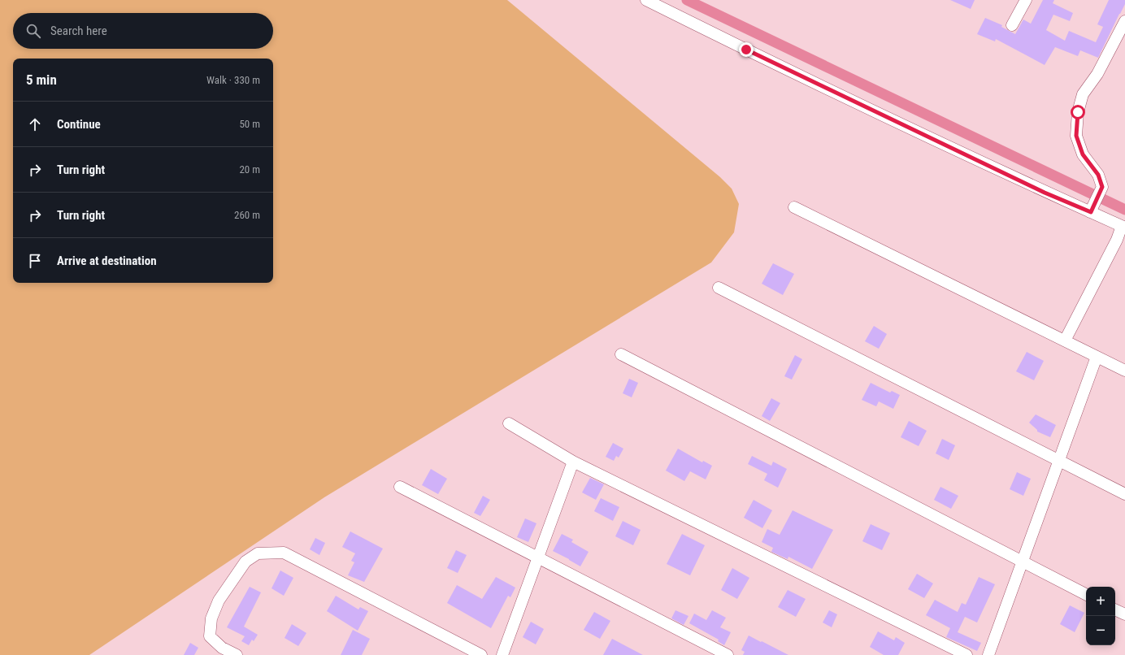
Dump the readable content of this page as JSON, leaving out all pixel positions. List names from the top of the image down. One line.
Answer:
{"page":{"search":"Search here","heading":["5 min","Walk · 330 m"],"list":[["Continue","50 m"],["Turn right","20 m"],["Turn right","260 m"],"Arrive at destination"],"map_buttons":["+","−"]}}
